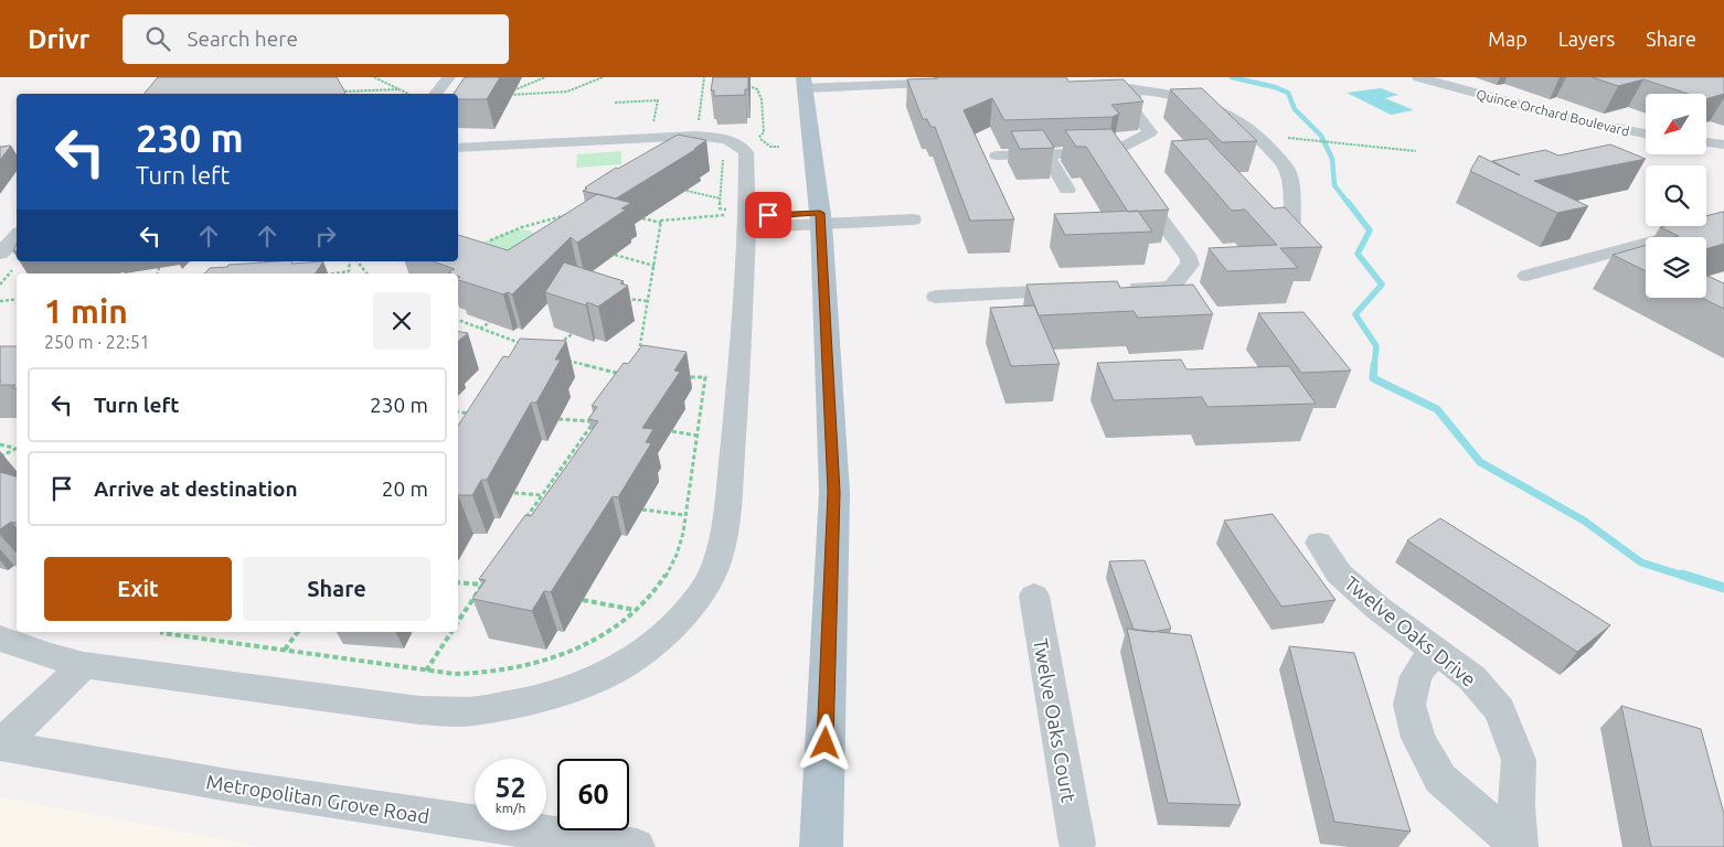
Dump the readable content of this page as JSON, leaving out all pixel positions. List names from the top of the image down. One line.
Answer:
{"streets":{"street":["Quince Orchard Boulevard","Twelve Oaks Drive","Twelve Oaks Court","Metropolitan Grove Road"]},"north":"bottom left","page":{"header":"Drivr","search":"Search here","nav":["Map","Layers","Share"],"turn":["230 m","Turn left"],"heading":["1 min","250 m · 22:51"],"list":[{"name":"Turn left","value":"230 m"},{"name":"Arrive at destination","value":"20 m"}],"buttons":["Exit","Share"],"speed":"52 km/h","limit":"60"}}
